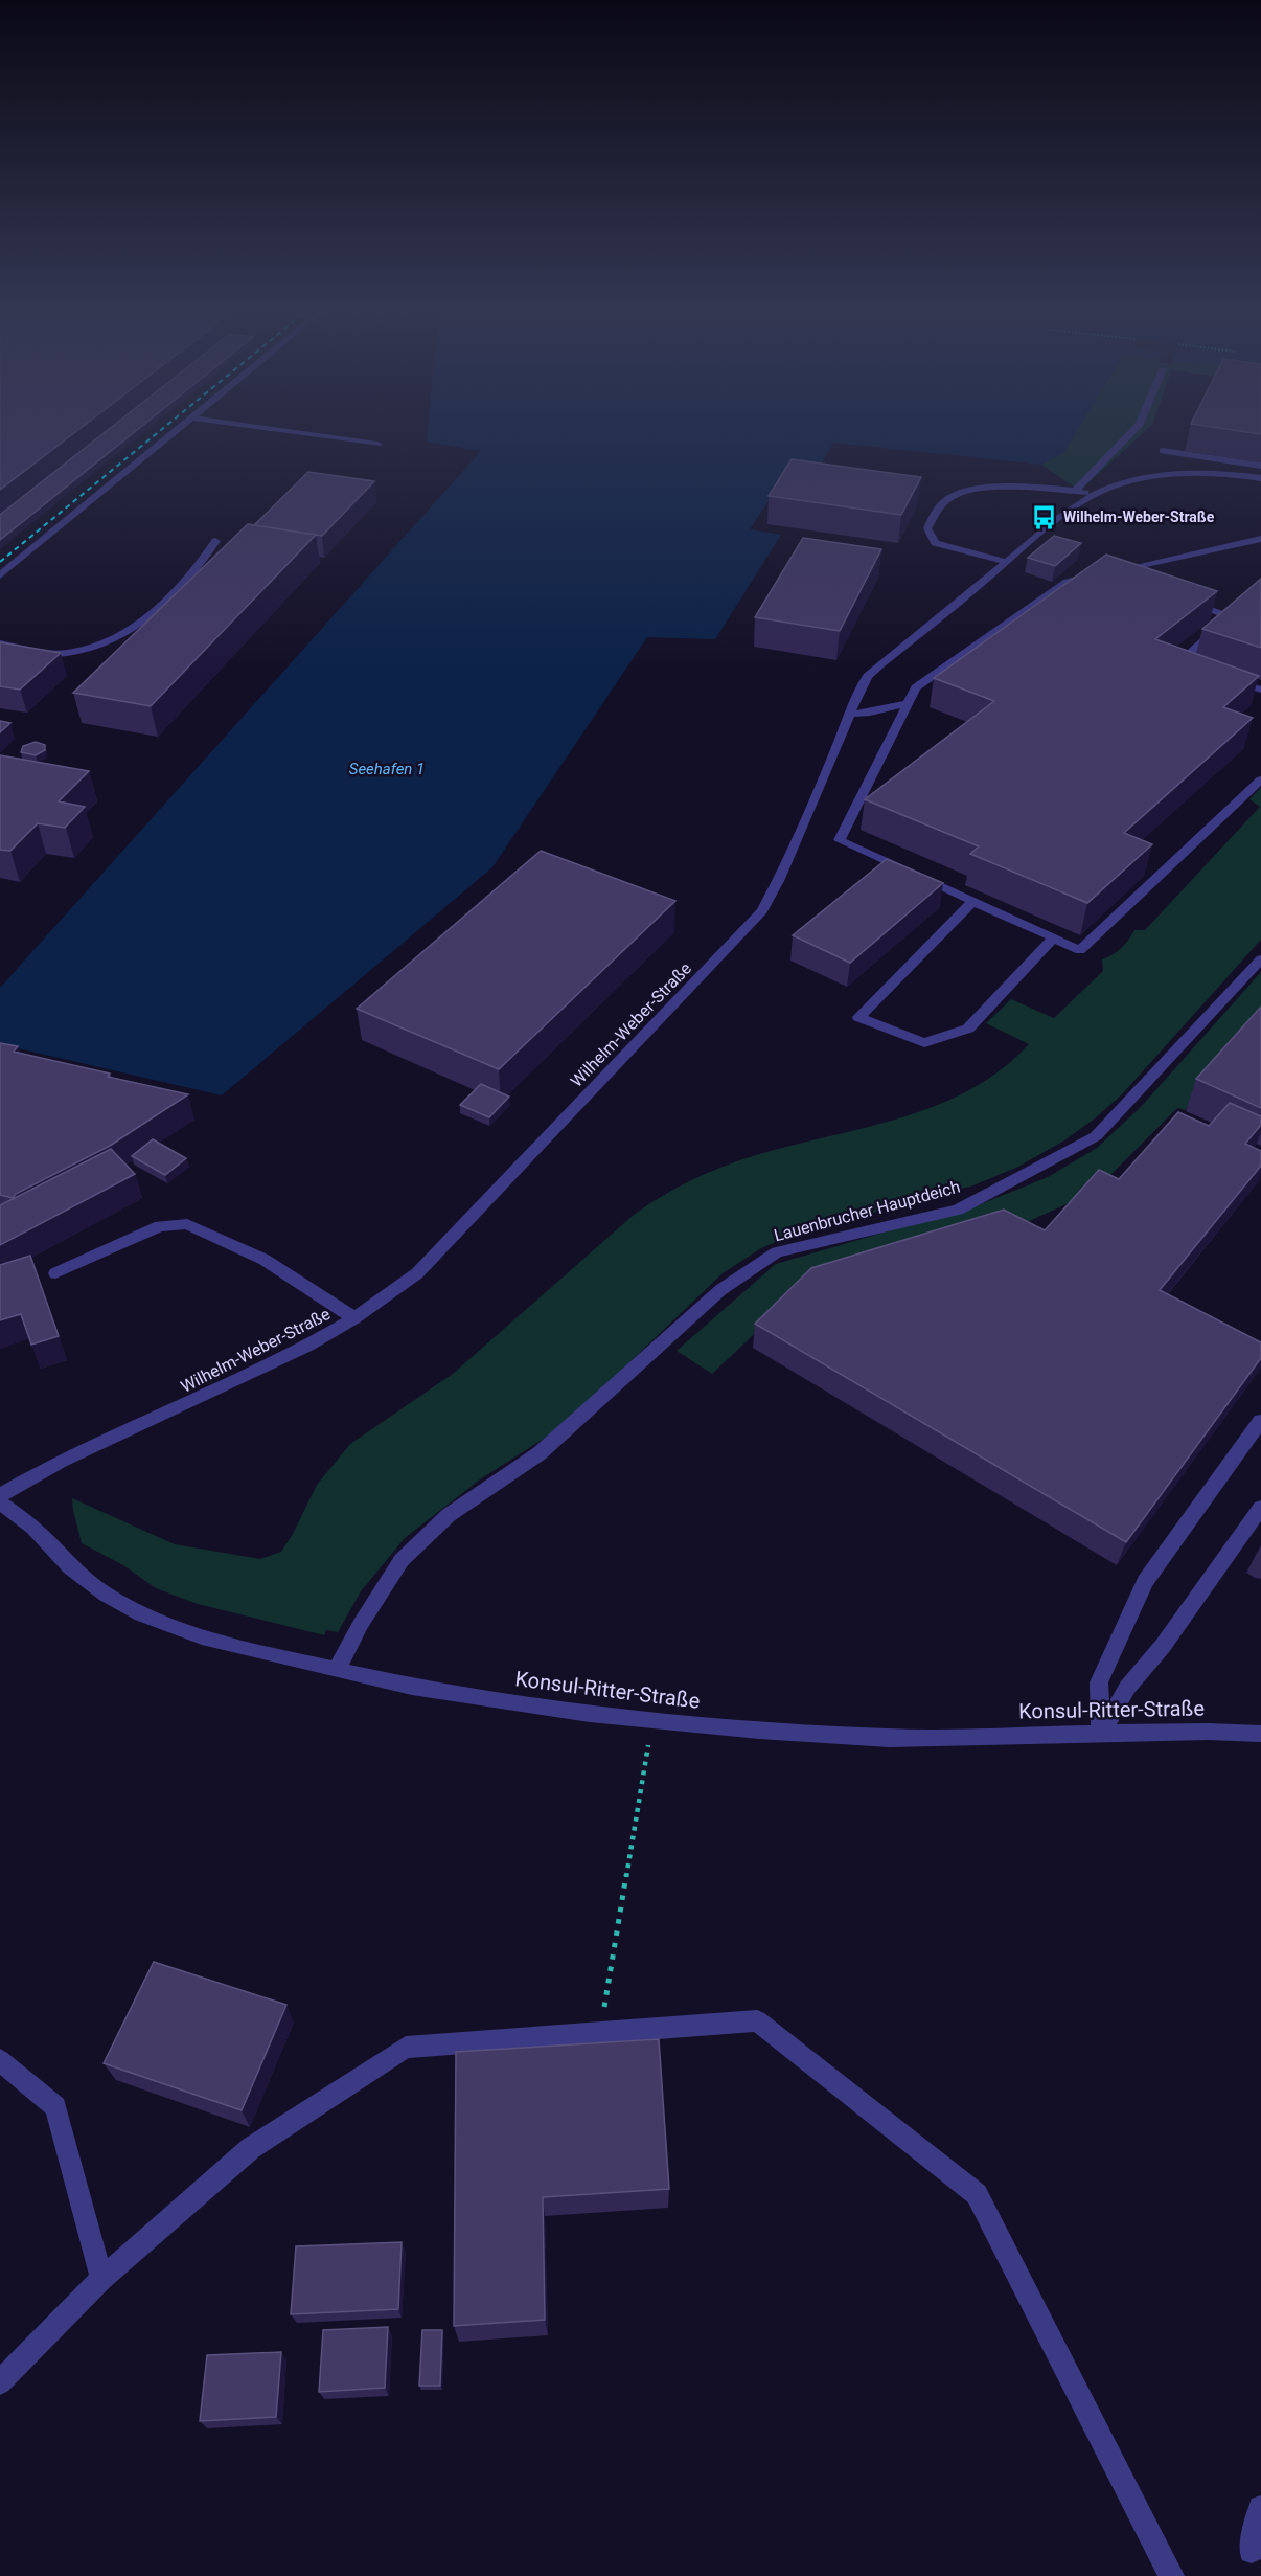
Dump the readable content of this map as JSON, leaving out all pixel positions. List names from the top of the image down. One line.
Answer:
{"streets":{"street":["Wilhelm-Weber-Straße","Lauenbrucher Hauptdeich","Konsul-Ritter-Straße"]},"crossings":[["Lauenbrucher Hauptdeich","Konsul-Ritter-Straße"]],"water":["Seehafen 1"],"places":{"bus stop":["Wilhelm-Weber-Straße"]}}
